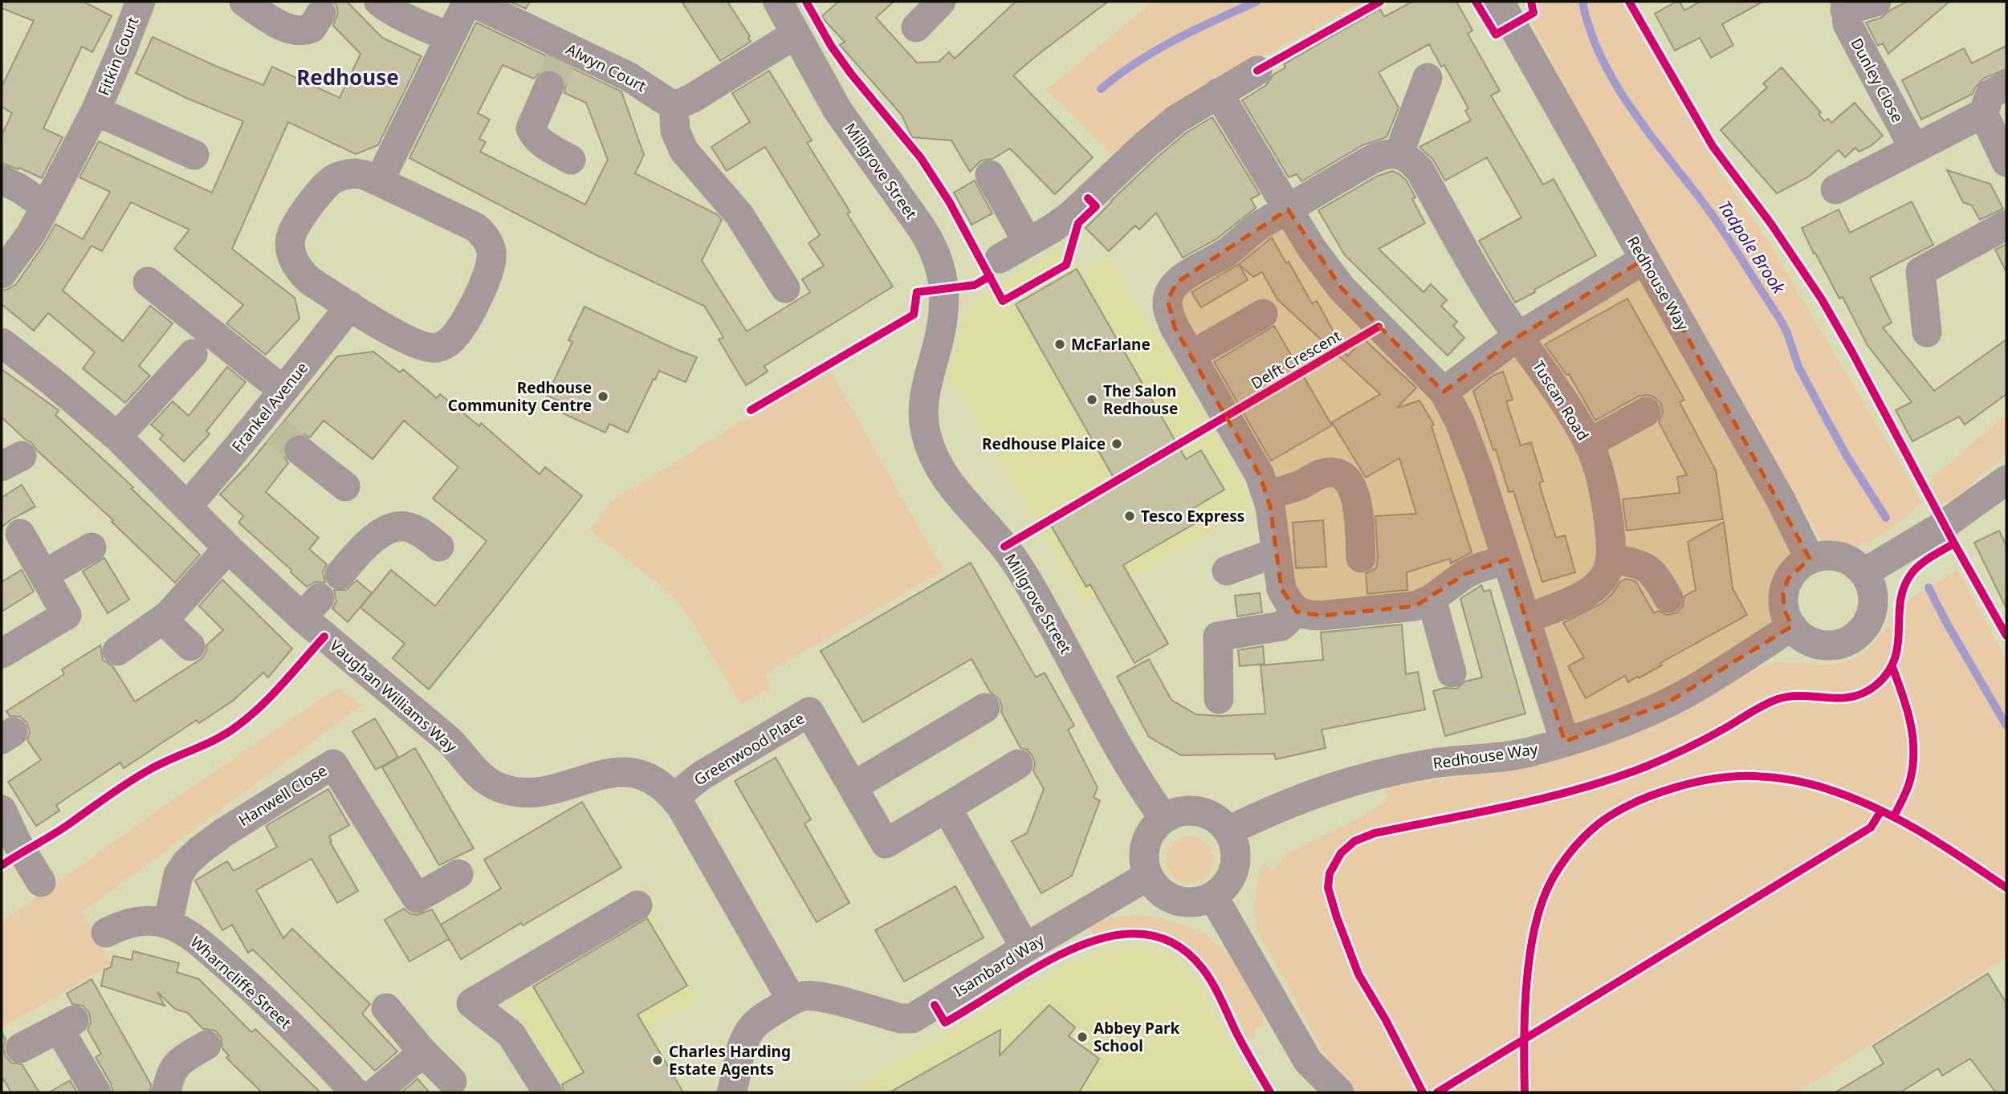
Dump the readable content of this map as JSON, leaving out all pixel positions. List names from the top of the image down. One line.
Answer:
{"streets":{"street":["Fitkin Court","Alwyn Court","Dunley Close","Millgrove Street","Redhouse Way","Tuscan Road","Frankel Avenue","Vaughan Williams Way","Greenwood Place","Hanwell Close","Isambard Way","Wharncliffe Street"],"cycle path":["Delft Crescent"]},"crossings":[["Millgrove Street","Redhouse Way"],["Millgrove Street","Isambard Way"],["Redhouse Way","Isambard Way"],["Frankel Avenue","Vaughan Williams Way"],["Vaughan Williams Way","Greenwood Place"],["Vaughan Williams Way","Isambard Way"],["Hanwell Close","Wharncliffe Street"]],"districts":["Redhouse"],"water":["Tadpole Brook"],"places":["McFarlane","Redhouse Community Centre","The Salon Redhouse","Redhouse Plaice","Tesco Express","Abbey Park School","Charles Harding Estate Agents"]}
